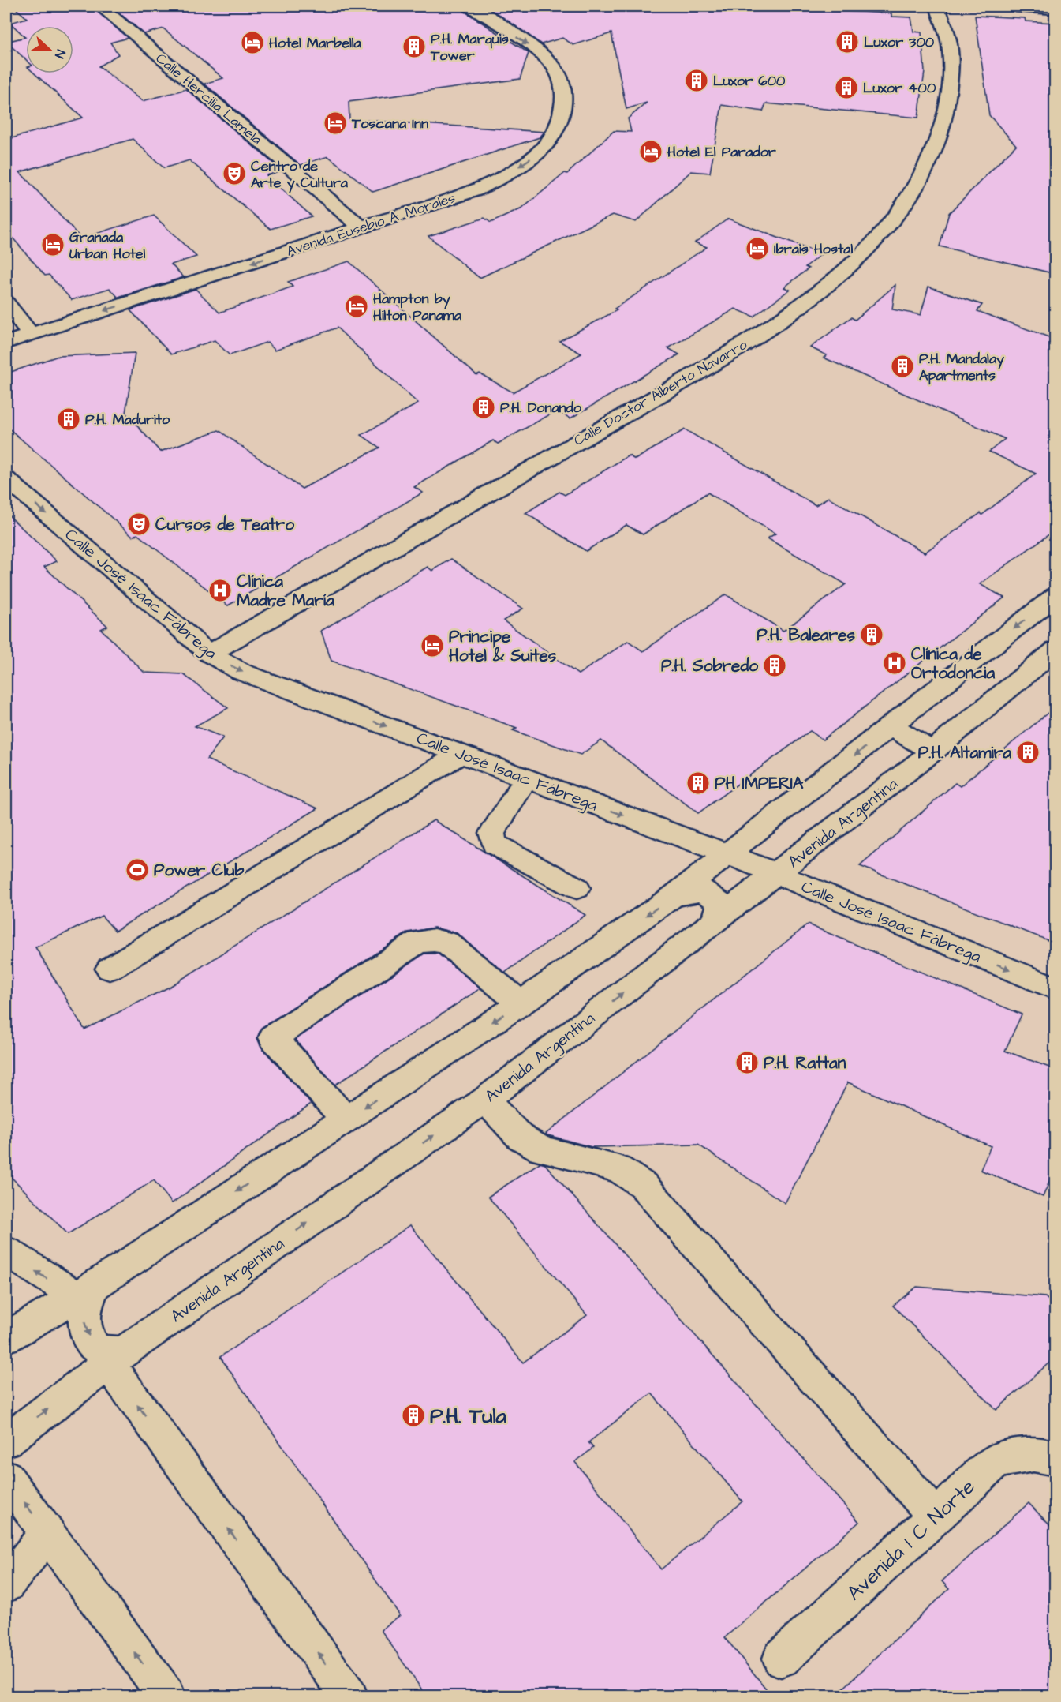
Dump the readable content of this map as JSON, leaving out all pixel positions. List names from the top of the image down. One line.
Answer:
{"streets":{"street":["Calle Hercilia Lamela","Avenida Eusebio A. Morales","Calle Doctor Alberto Navarro","Calle José Isaac Fábrega","Avenida Argentina","Avenida 1 C Norte"]},"crossings":[["Calle Hercilia Lamela","Avenida Eusebio A. Morales"],["Calle Doctor Alberto Navarro","Calle José Isaac Fábrega"],["Calle José Isaac Fábrega","Avenida Argentina"]],"one_way":["Calle José Isaac Fábrega"],"places":{"building":["Luxor 300","P.H. Marquis Tower","Luxor 600","Luxor 400","P.H. Mandalay Apartments","P.H. Donando","P.H. Madurito","P.H. Baleares","P.H. Sobredo","P.H. Altamira","PH IMPERIA","P.H. Rattan","P.H. Tula"],"hotel":["Hotel Marbella","Toscana Inn","Hotel El Parador","Granada Urban Hotel","Ibrais Hostal","Hampton by Hilton Panama","Principe Hotel & Suites"],"theatre":["Centro de Arte y Cultura","Cursos de Teatro"],"hospital":["Clínica Madre María","Clínica de Ortodoncia"],"sports":["Power Club"]},"north":"right"}
